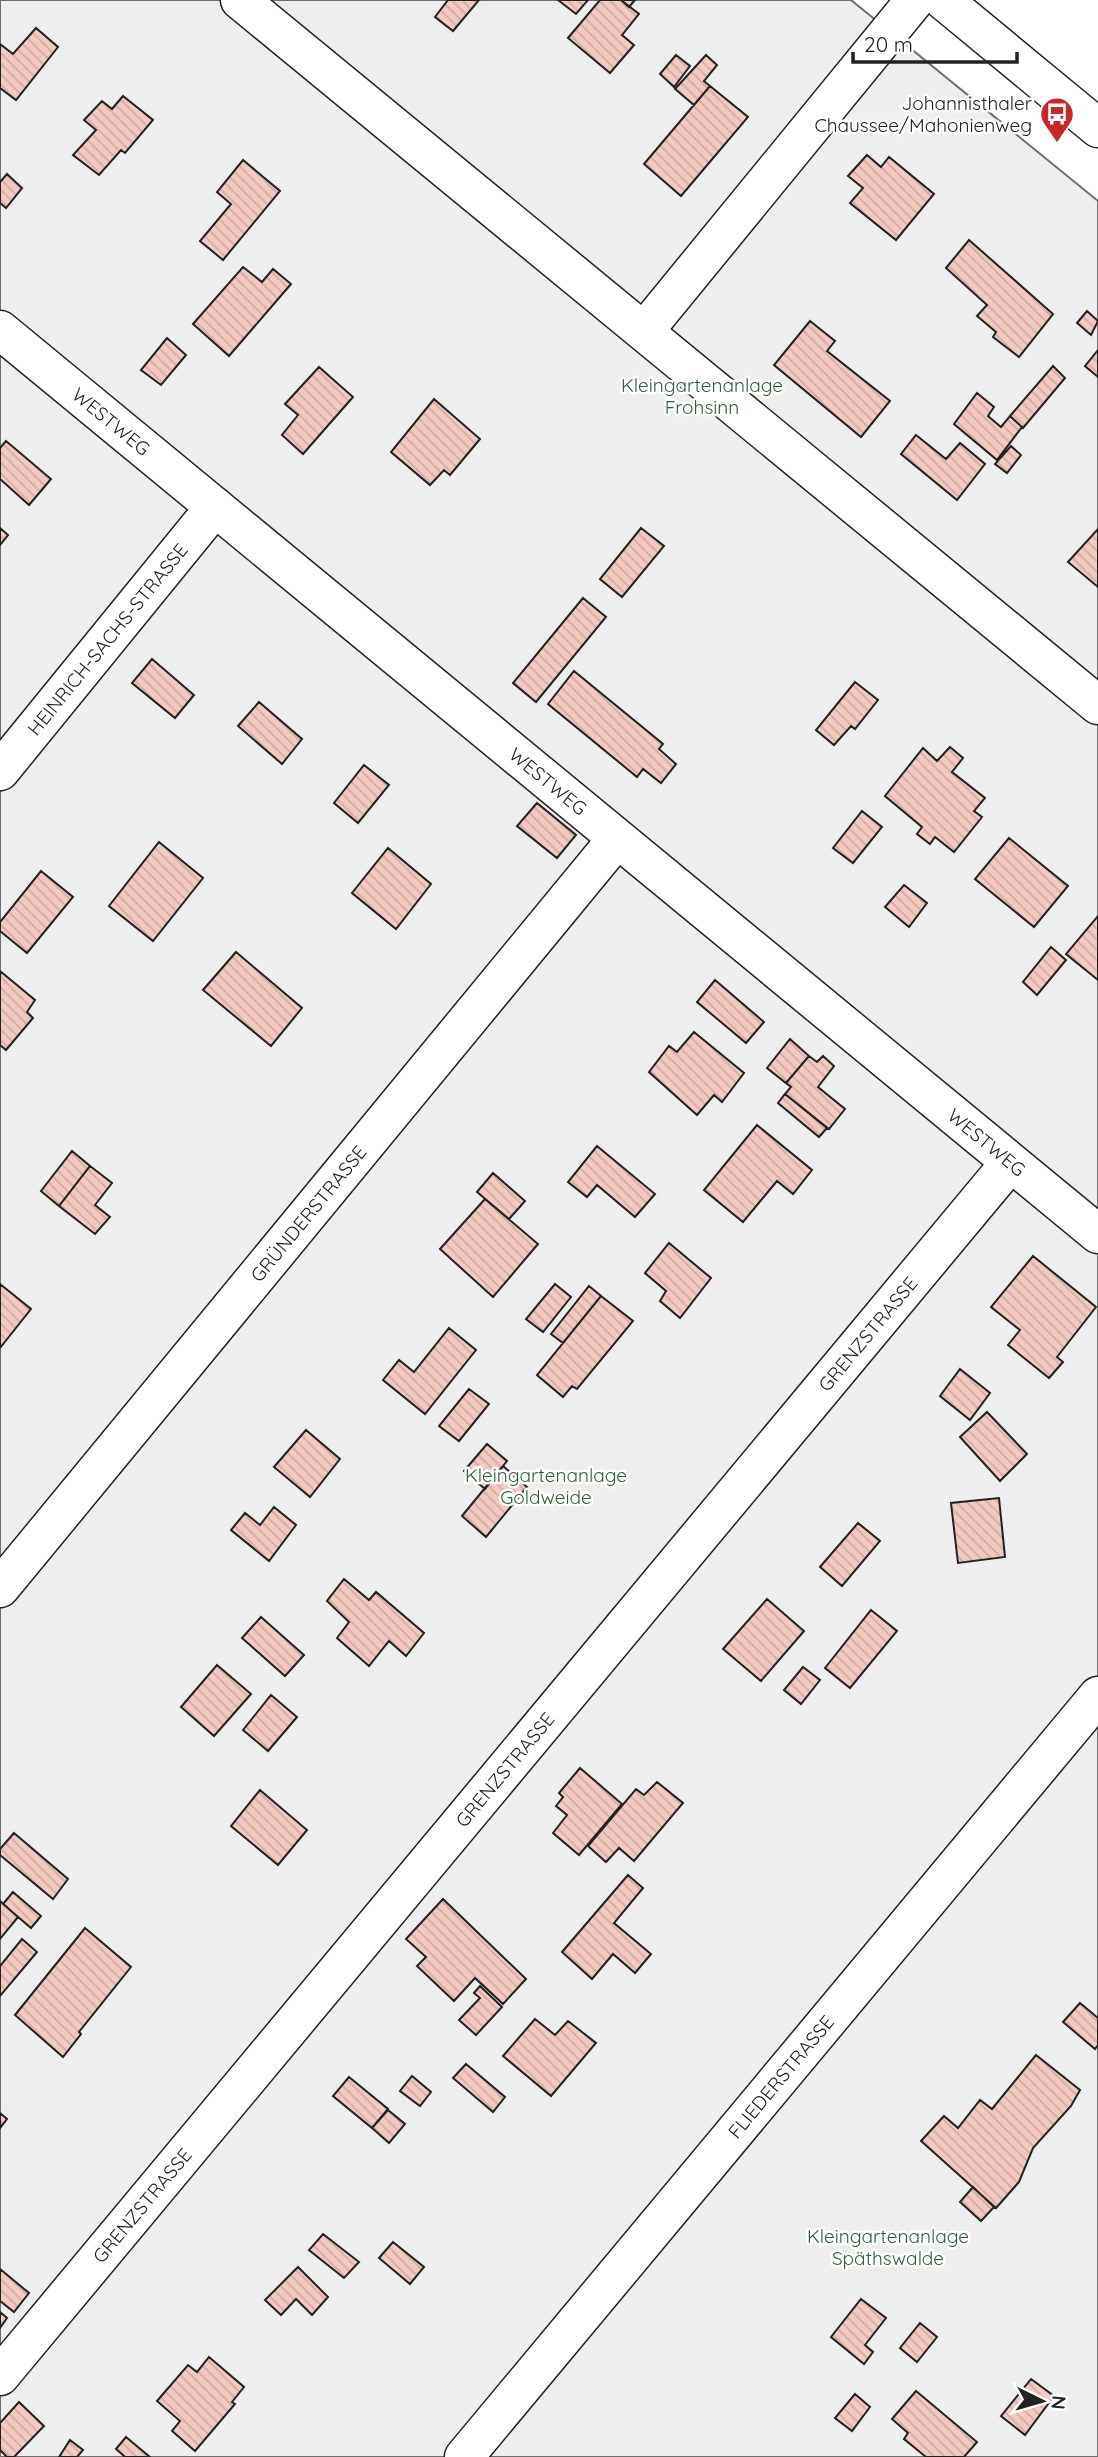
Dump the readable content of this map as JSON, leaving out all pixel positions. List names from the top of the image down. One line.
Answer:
{"streets":{"street":["WESTWEG","HEINRICH-SACHS-STRASSE","GRÜNDERSTRASSE","GRENZSTRASSE","FLIEDERSTRASSE"]},"crossings":[["WESTWEG","HEINRICH-SACHS-STRASSE"],["WESTWEG","GRÜNDERSTRASSE"],["WESTWEG","GRENZSTRASSE"]],"parks":["Kleingartenanlage Frohsinn","Kleingartenanlage Goldweide","Kleingartenanlage Späthswalde"],"places":{"bus stop":["Johannisthaler Chaussee/Mahonienweg"]},"scale_bar":"20 m","north":"right"}
